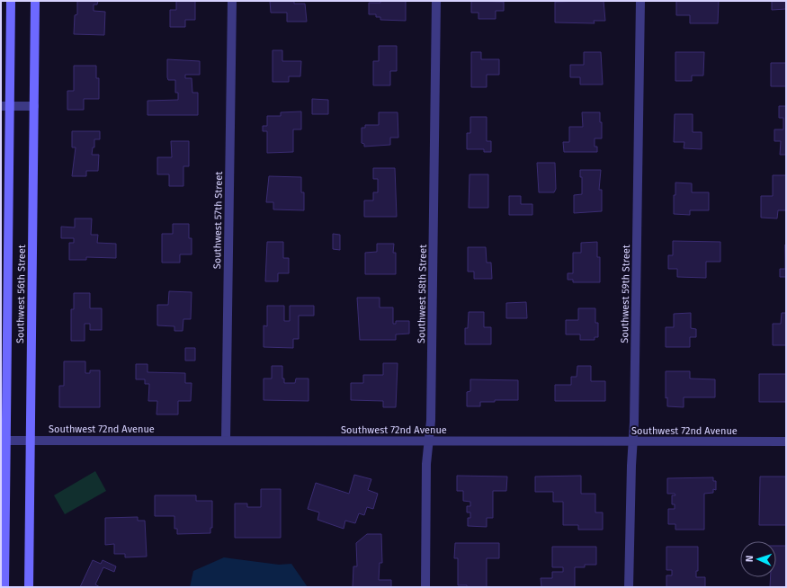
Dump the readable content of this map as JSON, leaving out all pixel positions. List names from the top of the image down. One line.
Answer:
{"streets":{"main road":["Southwest 56th Street"],"street":["Southwest 57th Street","Southwest 58th Street","Southwest 59th Street","Southwest 72nd Avenue"]},"crossings":[["Southwest 57th Street","Southwest 72nd Avenue"],["Southwest 56th Street","Southwest 72nd Avenue"],["Southwest 58th Street","Southwest 72nd Avenue"],["Southwest 59th Street","Southwest 72nd Avenue"]],"north":"left"}
